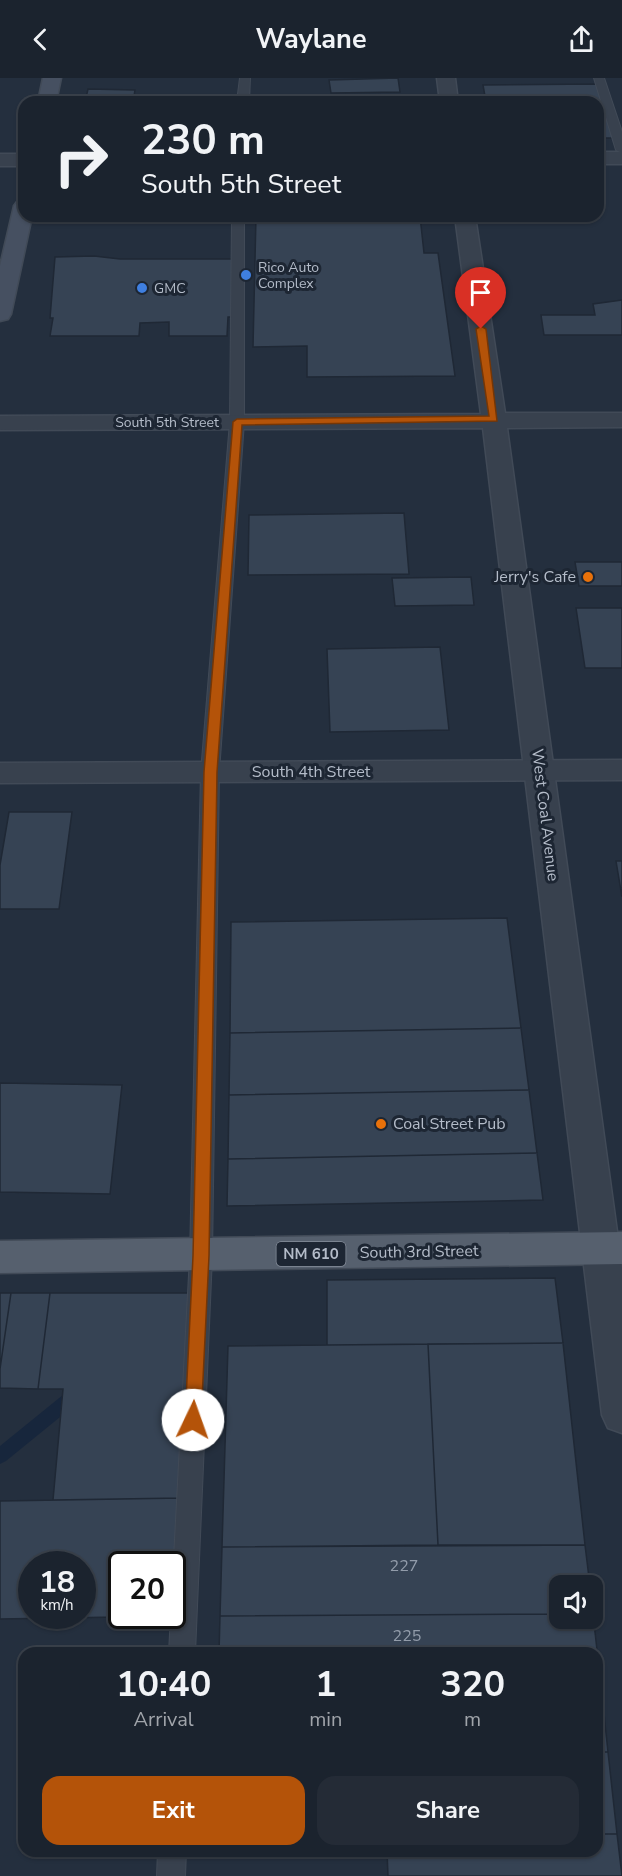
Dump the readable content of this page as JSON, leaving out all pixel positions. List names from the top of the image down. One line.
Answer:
{"streets":{"main road":["South 3rd Street","NM 610"],"street":["South 5th Street","South 4th Street","West Coal Avenue"]},"crossings":[["South 5th Street","West Coal Avenue"],["South 4th Street","West Coal Avenue"],["West Coal Avenue","South 3rd Street"]],"places":["Rico Auto Complex","GMC","Jerry's Cafe","Coal Street Pub"],"house_numbers":["227","225"],"page":{"header":"Waylane","turn":["230 m","South 5th Street"],"speed":"18 km/h","limit":"20","eta":["10:40","Arrival","1","min","320","m"],"buttons":["Exit","Share"]}}
